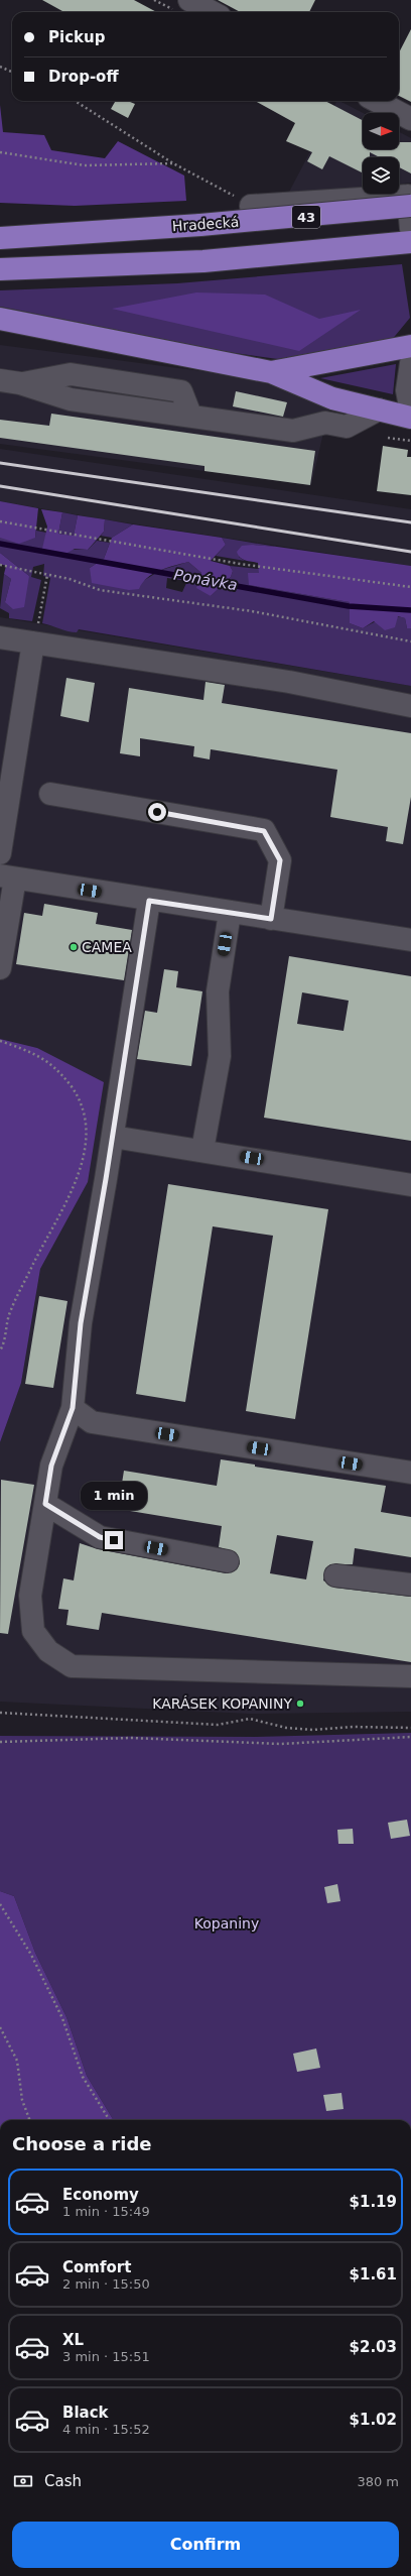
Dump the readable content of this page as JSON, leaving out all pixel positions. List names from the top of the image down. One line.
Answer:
{"streets":{"highway":["43","Hradecká"]},"water":["Ponávka"],"parks":["Kopaniny"],"places":["CAMEA","KARÁSEK KOPANINY"],"north":"right","page":{"banner":["Pickup","Drop-off"],"bubble":"1 min","heading":"Choose a ride","list":[{"name":"Economy","note":"1 min · 15:49","value":"$1.19"},{"name":"Comfort","note":"2 min · 15:50","value":"$1.61"},{"name":"XL","note":"3 min · 15:51","value":"$2.03"},{"name":"Black","note":"4 min · 15:52","value":"$1.02"}],"pay":["Cash","380 m"],"buttons":"Confirm"}}
